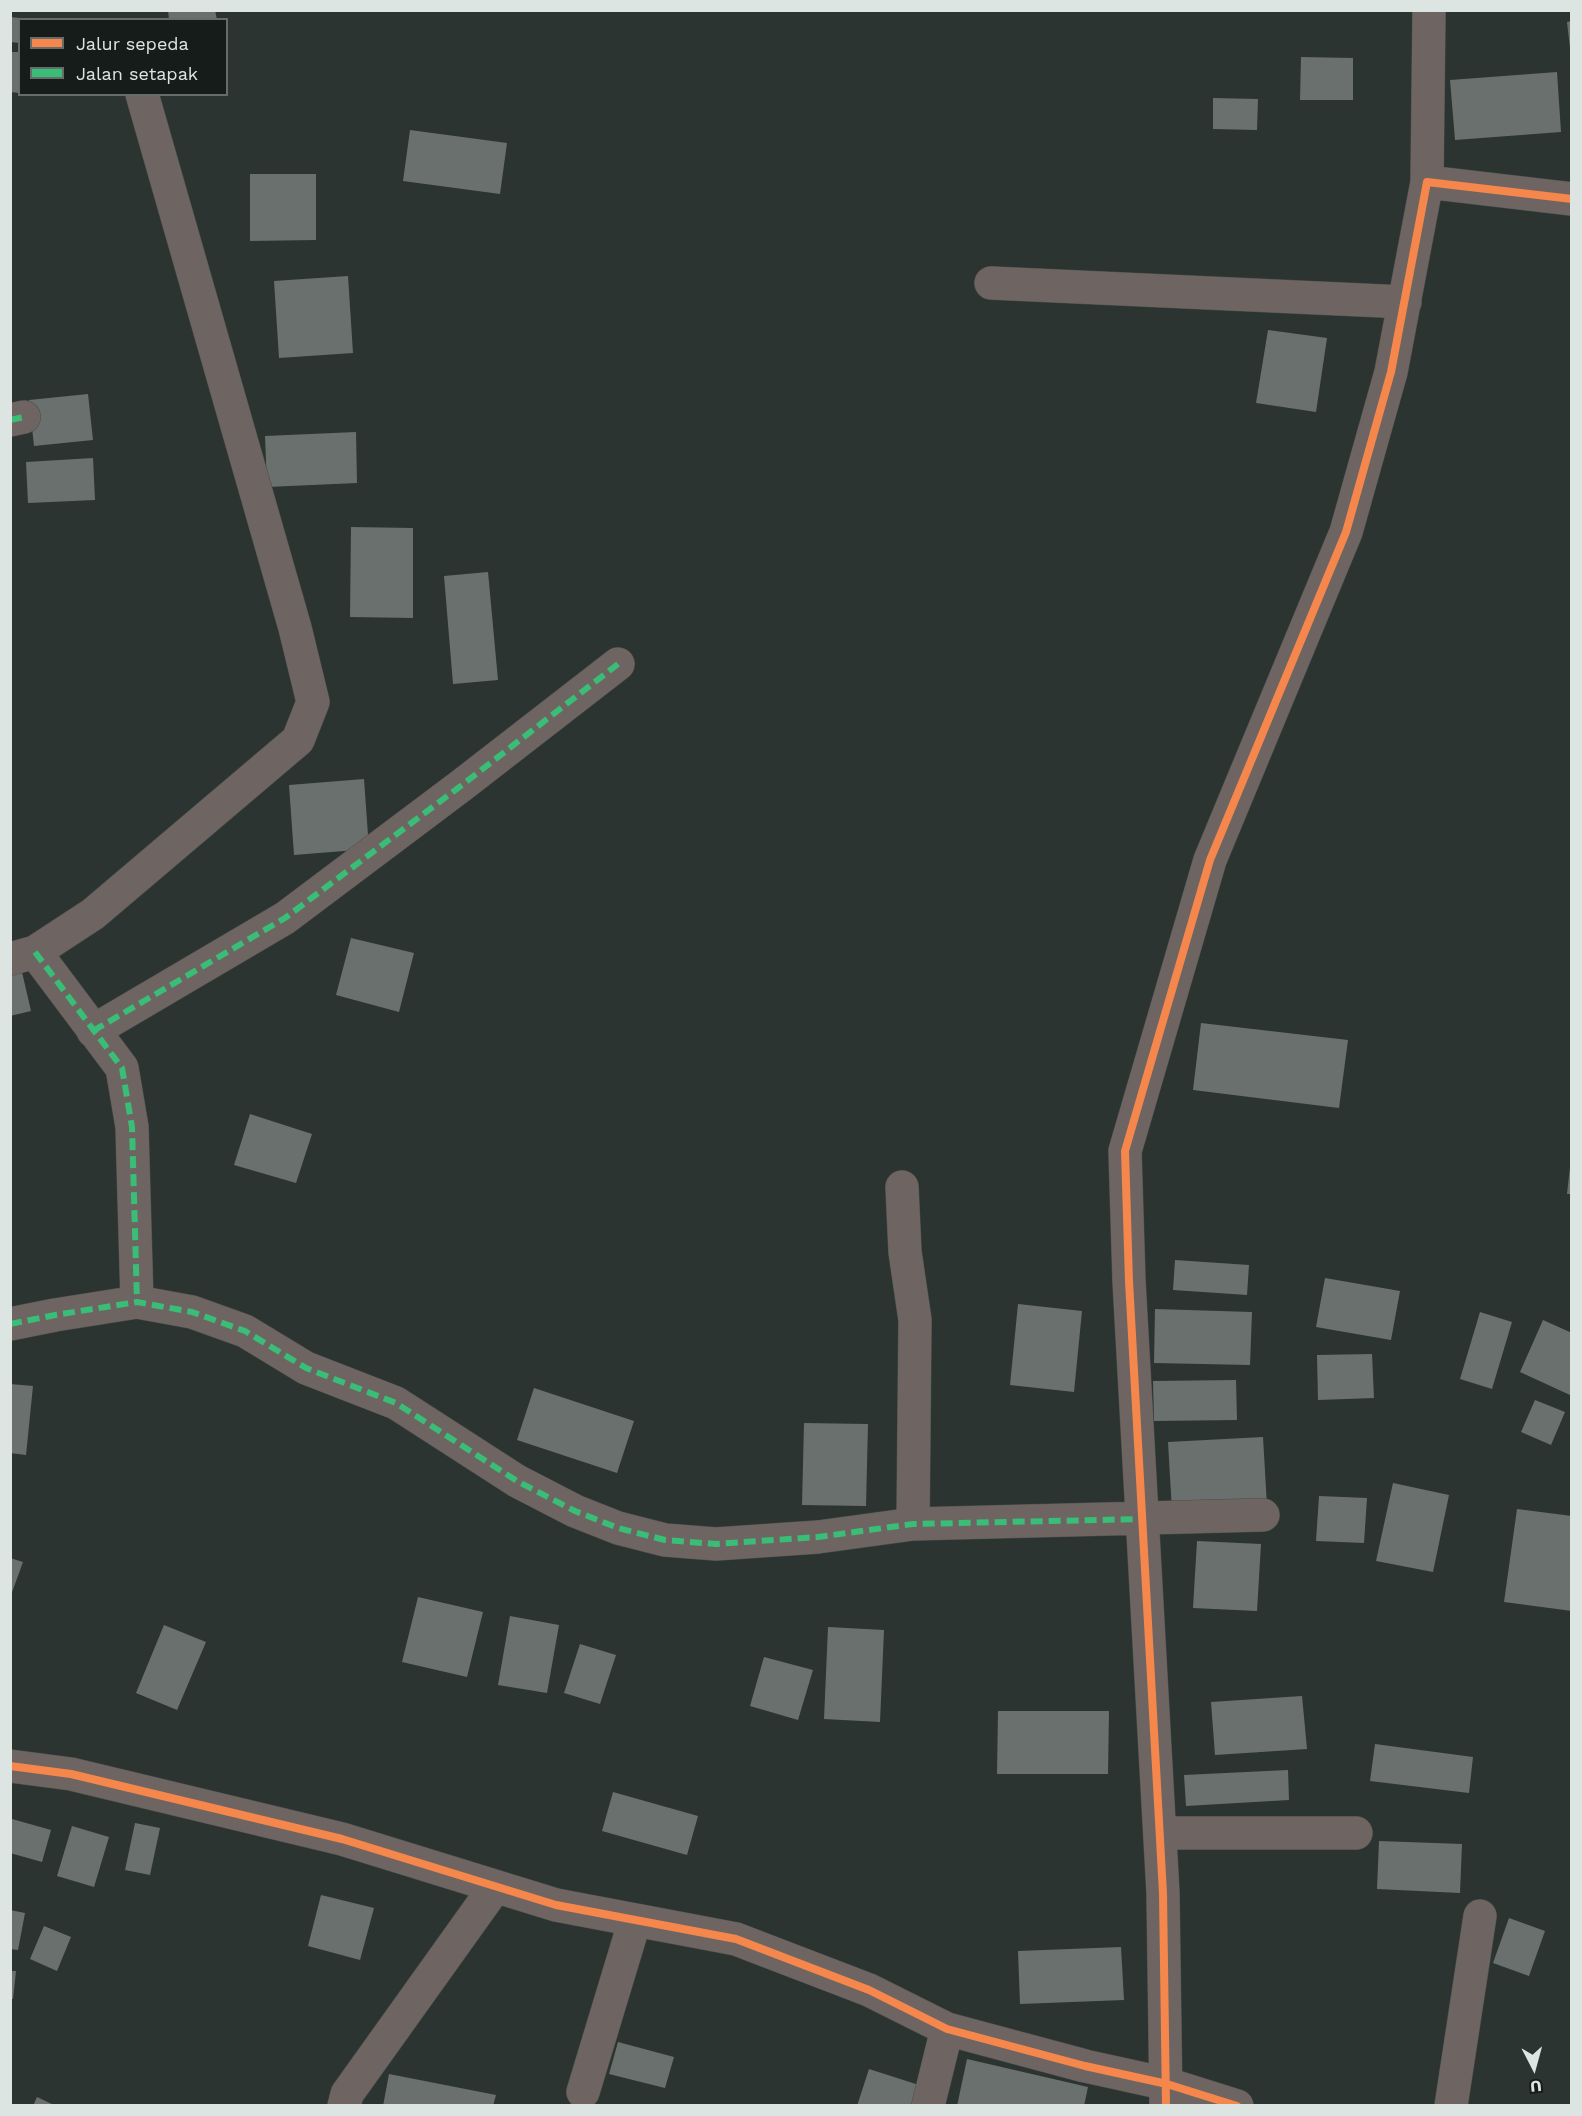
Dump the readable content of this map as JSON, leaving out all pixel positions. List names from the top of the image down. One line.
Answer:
{"legend":["Jalur sepeda","Jalan setapak"],"north":"bottom"}
